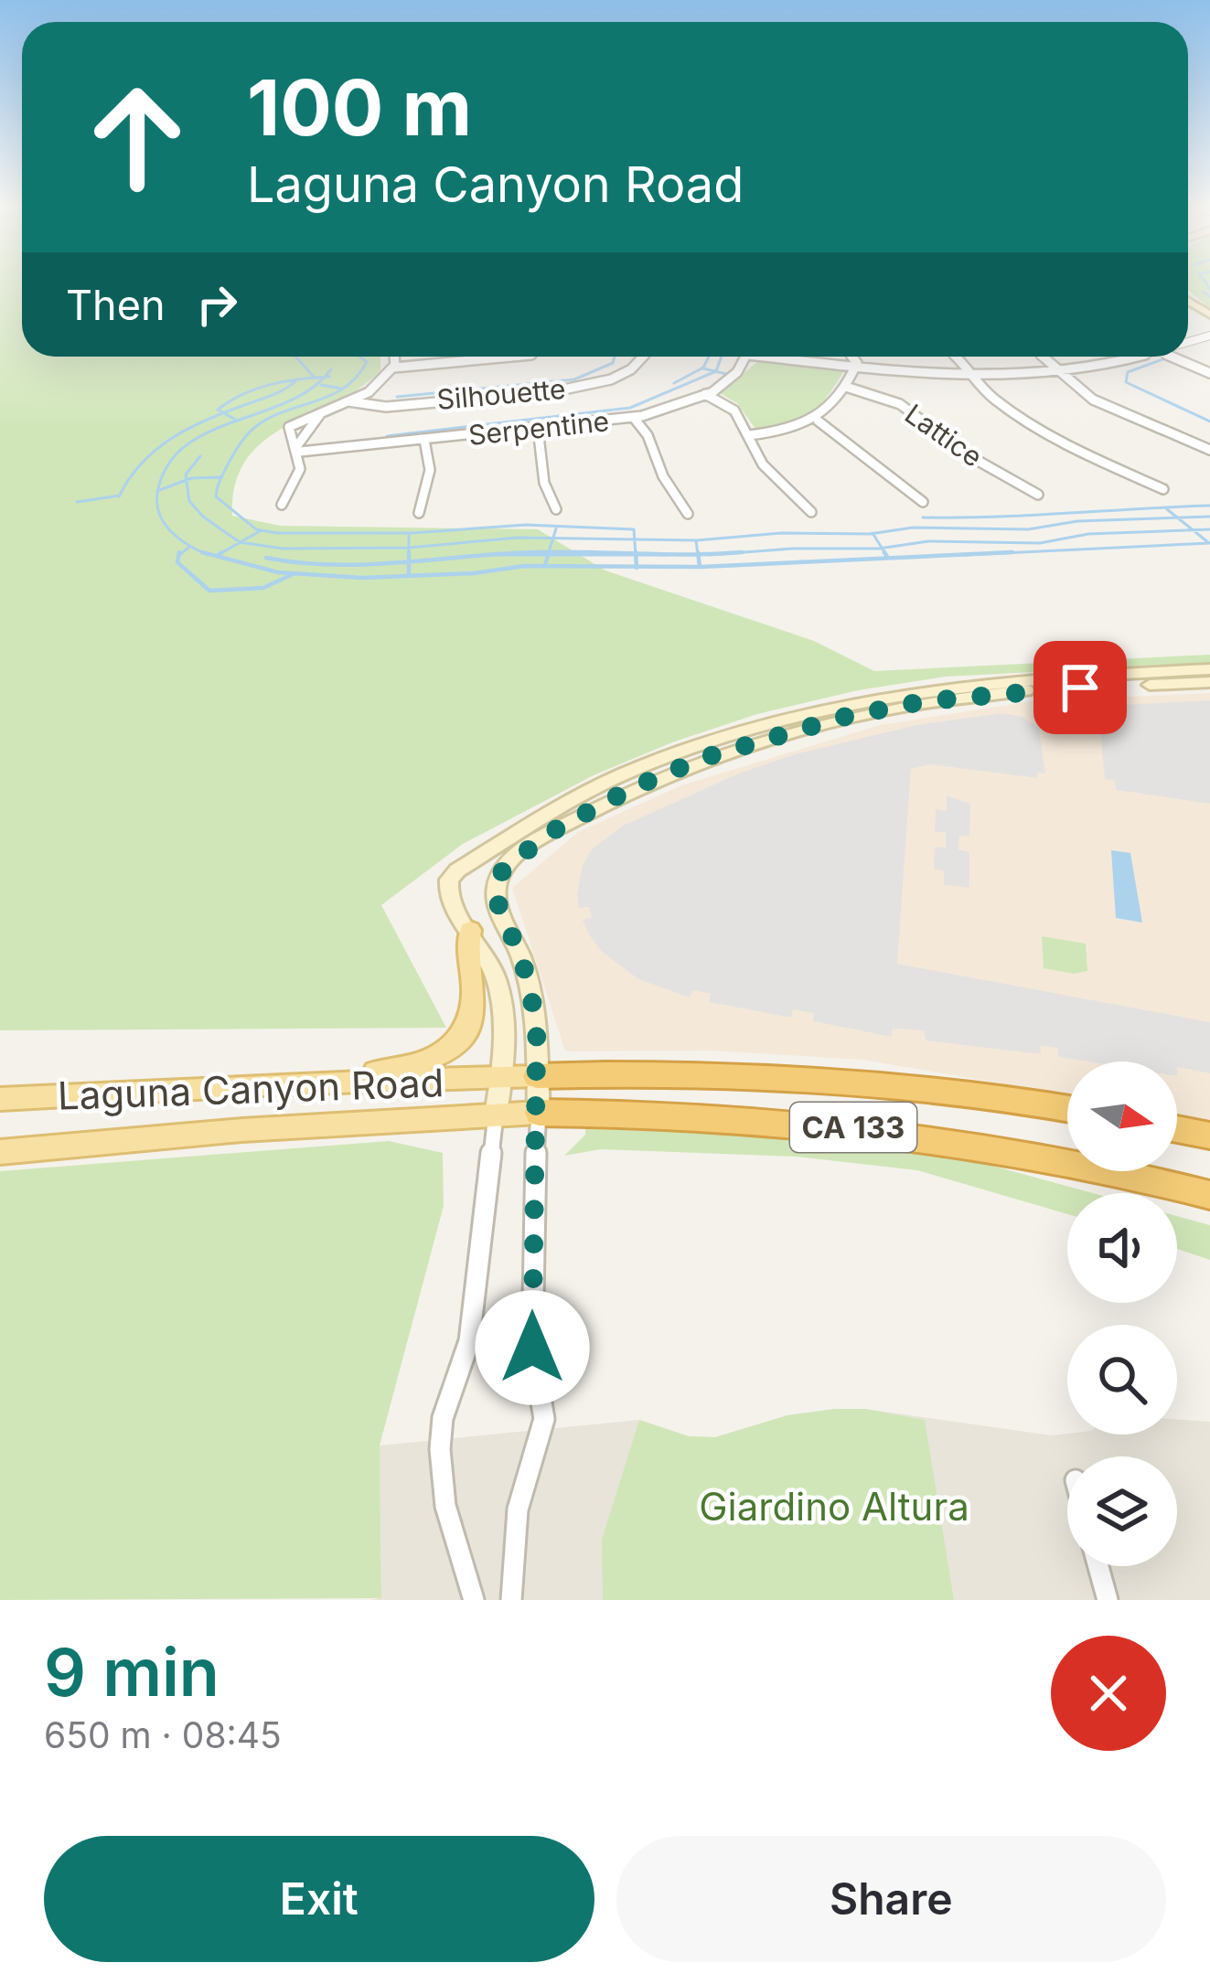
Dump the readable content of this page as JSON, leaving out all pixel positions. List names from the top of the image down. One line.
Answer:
{"streets":{"highway":["CA 133"],"main road":["Laguna Canyon Road"],"street":["Silhouette","Serpentine","Lattice"]},"crossings":[["Laguna Canyon Road","CA 133"]],"parks":["Giardino Altura"],"north":"right","page":{"turn":["100 m","Laguna Canyon Road"],"then":"Then","heading":["9 min","650 m · 08:45"],"buttons":["Exit","Share"]}}
